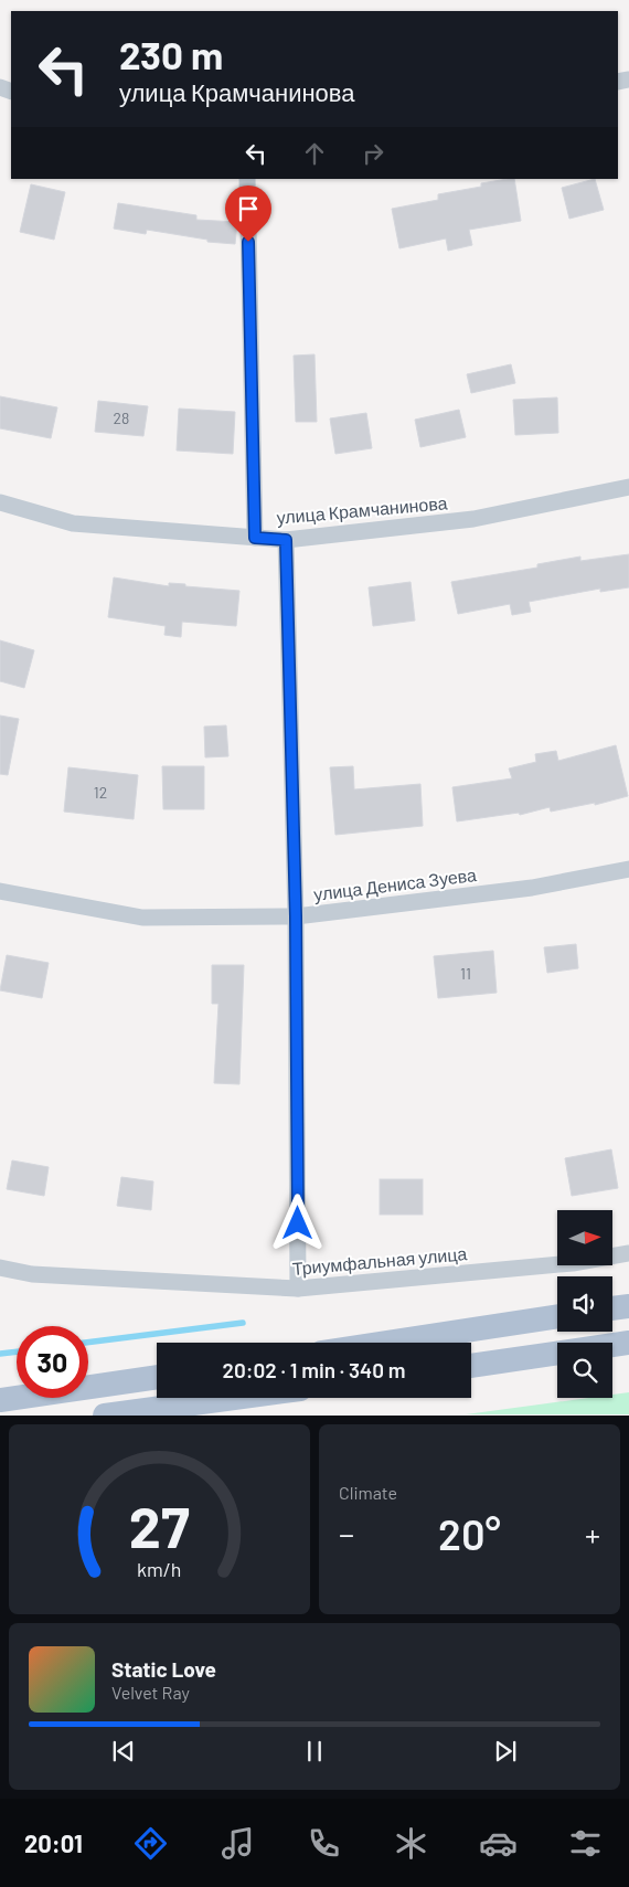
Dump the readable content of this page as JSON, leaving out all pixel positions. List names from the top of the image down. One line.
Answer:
{"streets":{"street":["улица Крамчанинова","улица Дениса Зуева","Триумфальная улица"]},"house_numbers":["28","12","11"],"north":"right","page":{"turn":["230 m","улица Крамчанинова"],"limit":"30","trip":"20:02 · 1 min · 340 m","tile":"Climate","heat":["−","20°","+"],"song":["Static Love","Velvet Ray"],"tabs":"20:01","gauge":["27","km/h"]}}
